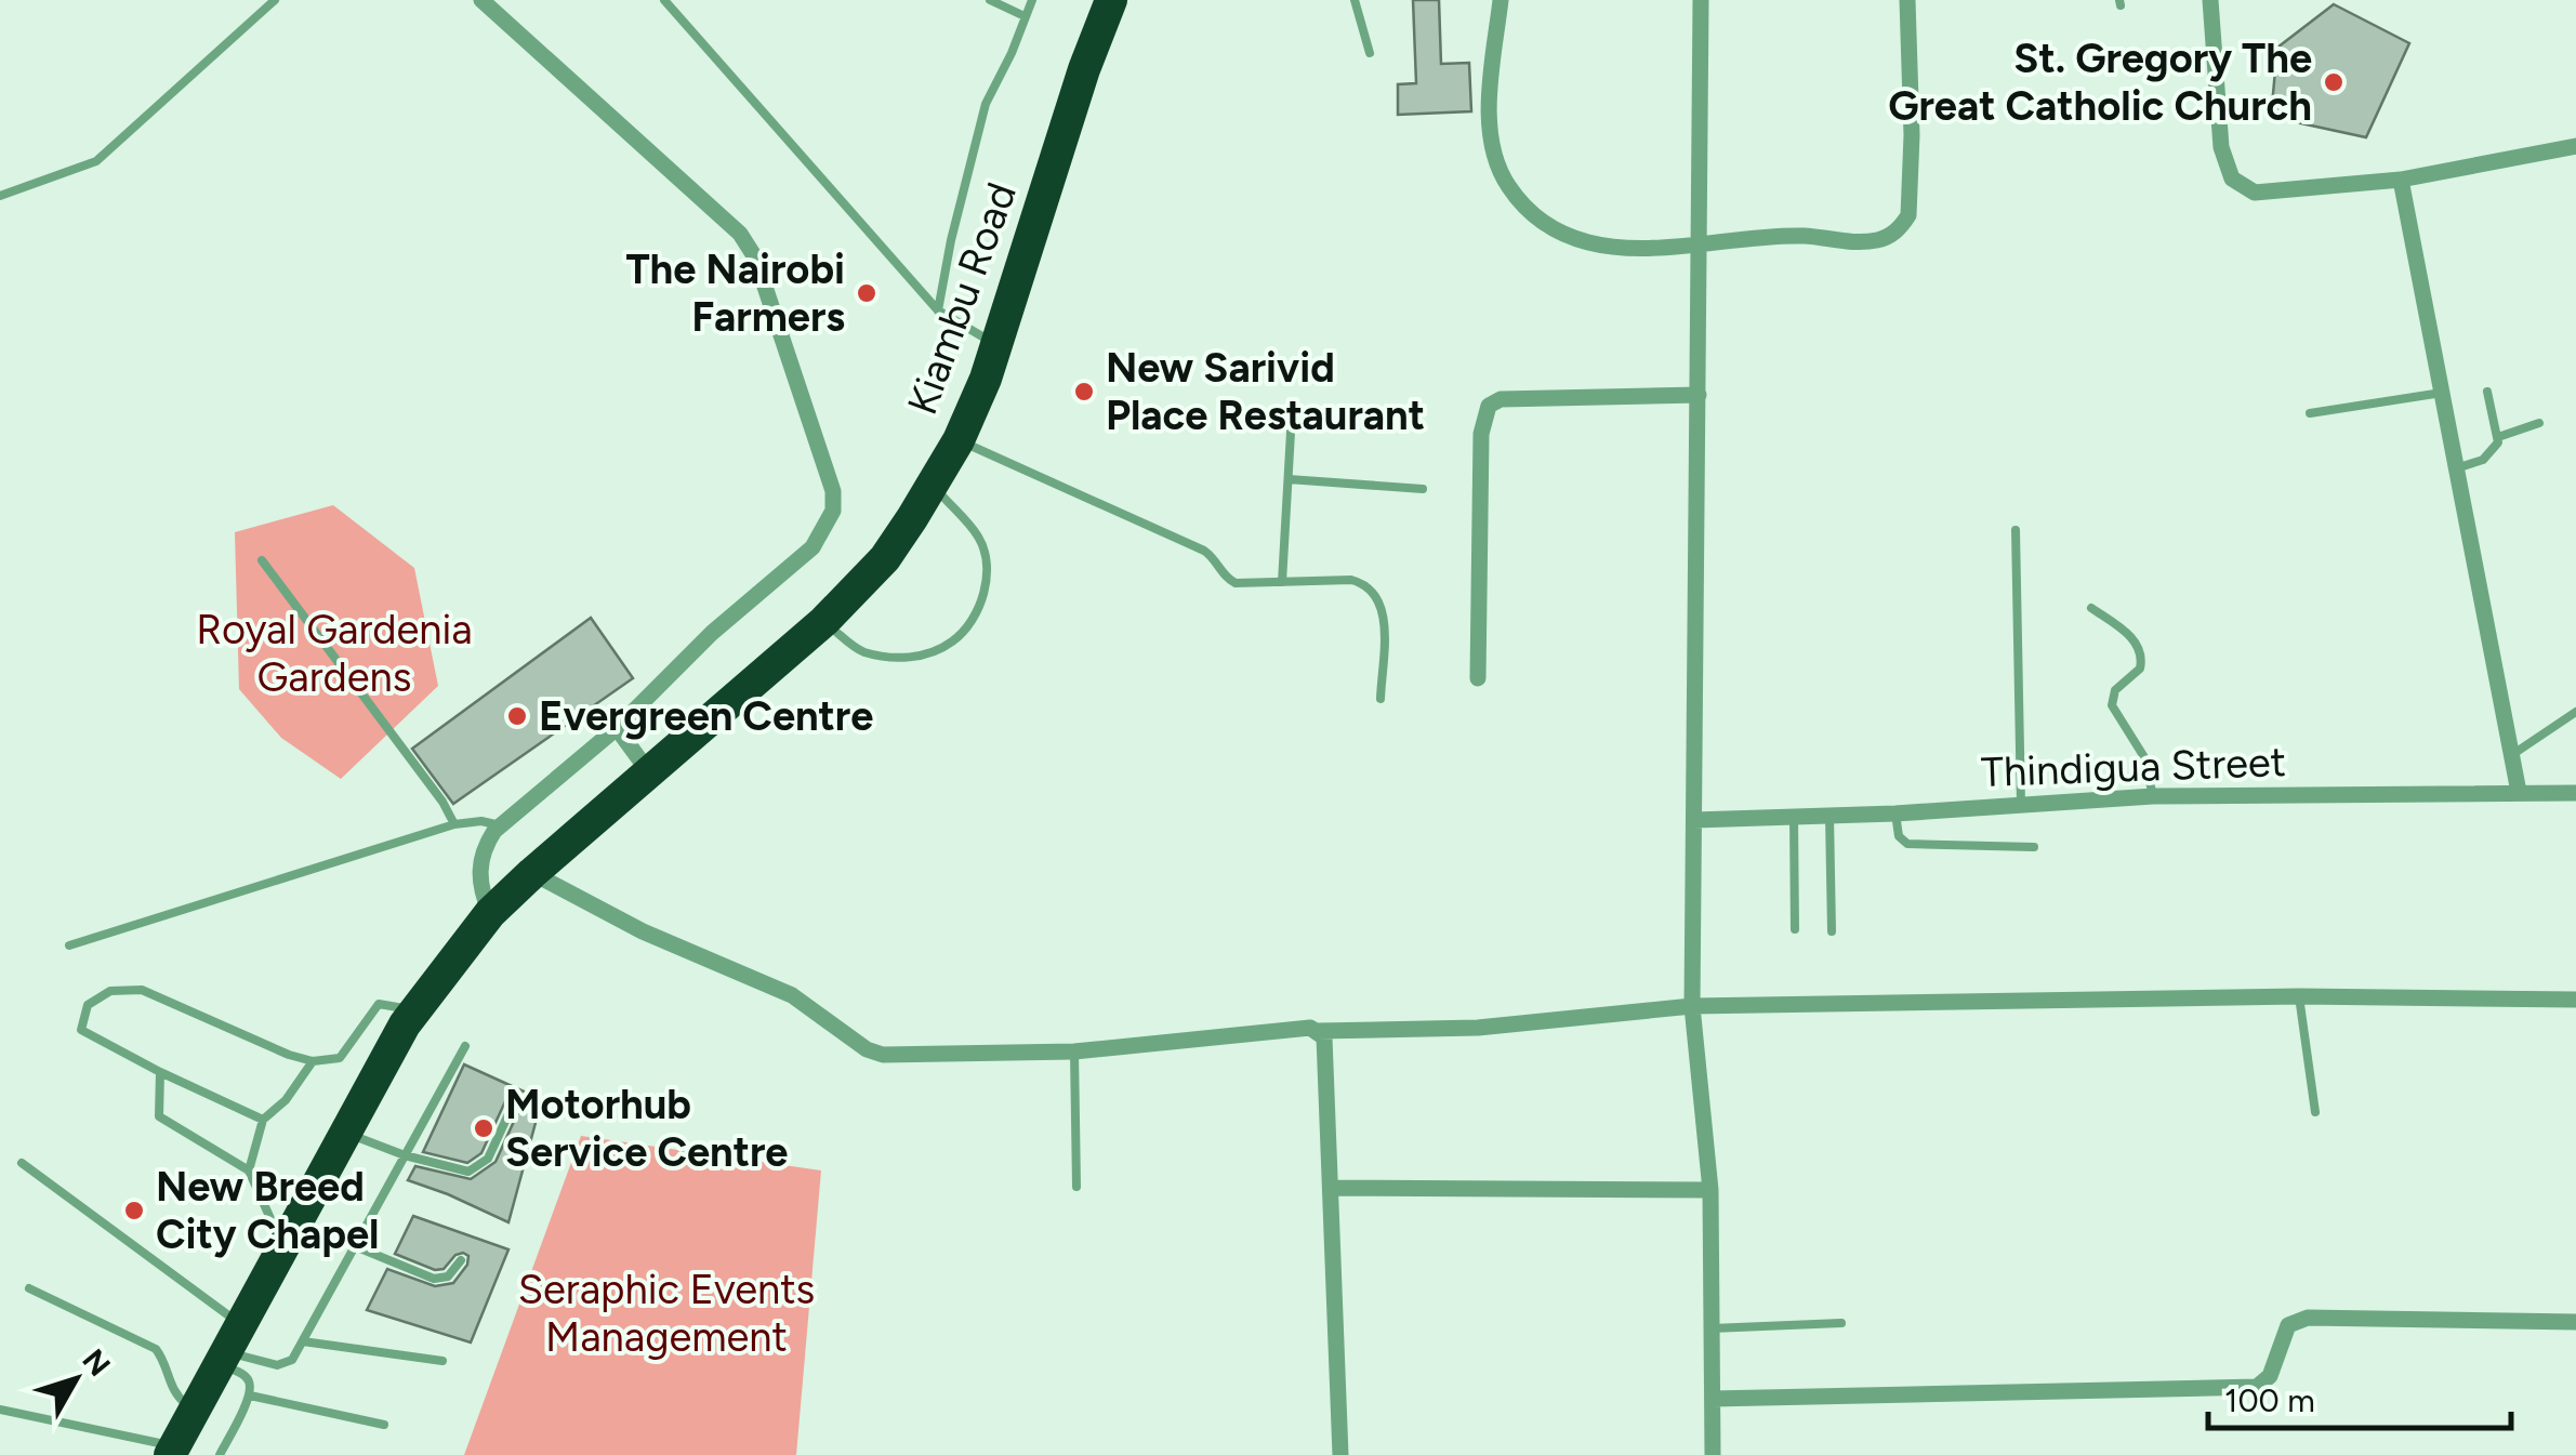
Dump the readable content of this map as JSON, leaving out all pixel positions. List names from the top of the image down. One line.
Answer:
{"streets":{"highway":["Kiambu Road"],"street":["Thindigua Street"]},"parks":["Royal Gardenia Gardens","Seraphic Events Management"],"places":["St. Gregory The Great Catholic Church","The Nairobi Farmers","New Sarivid Place Restaurant","Evergreen Centre","Motorhub Service Centre","New Breed City Chapel"],"scale_bar":"100 m","north":"top right"}
